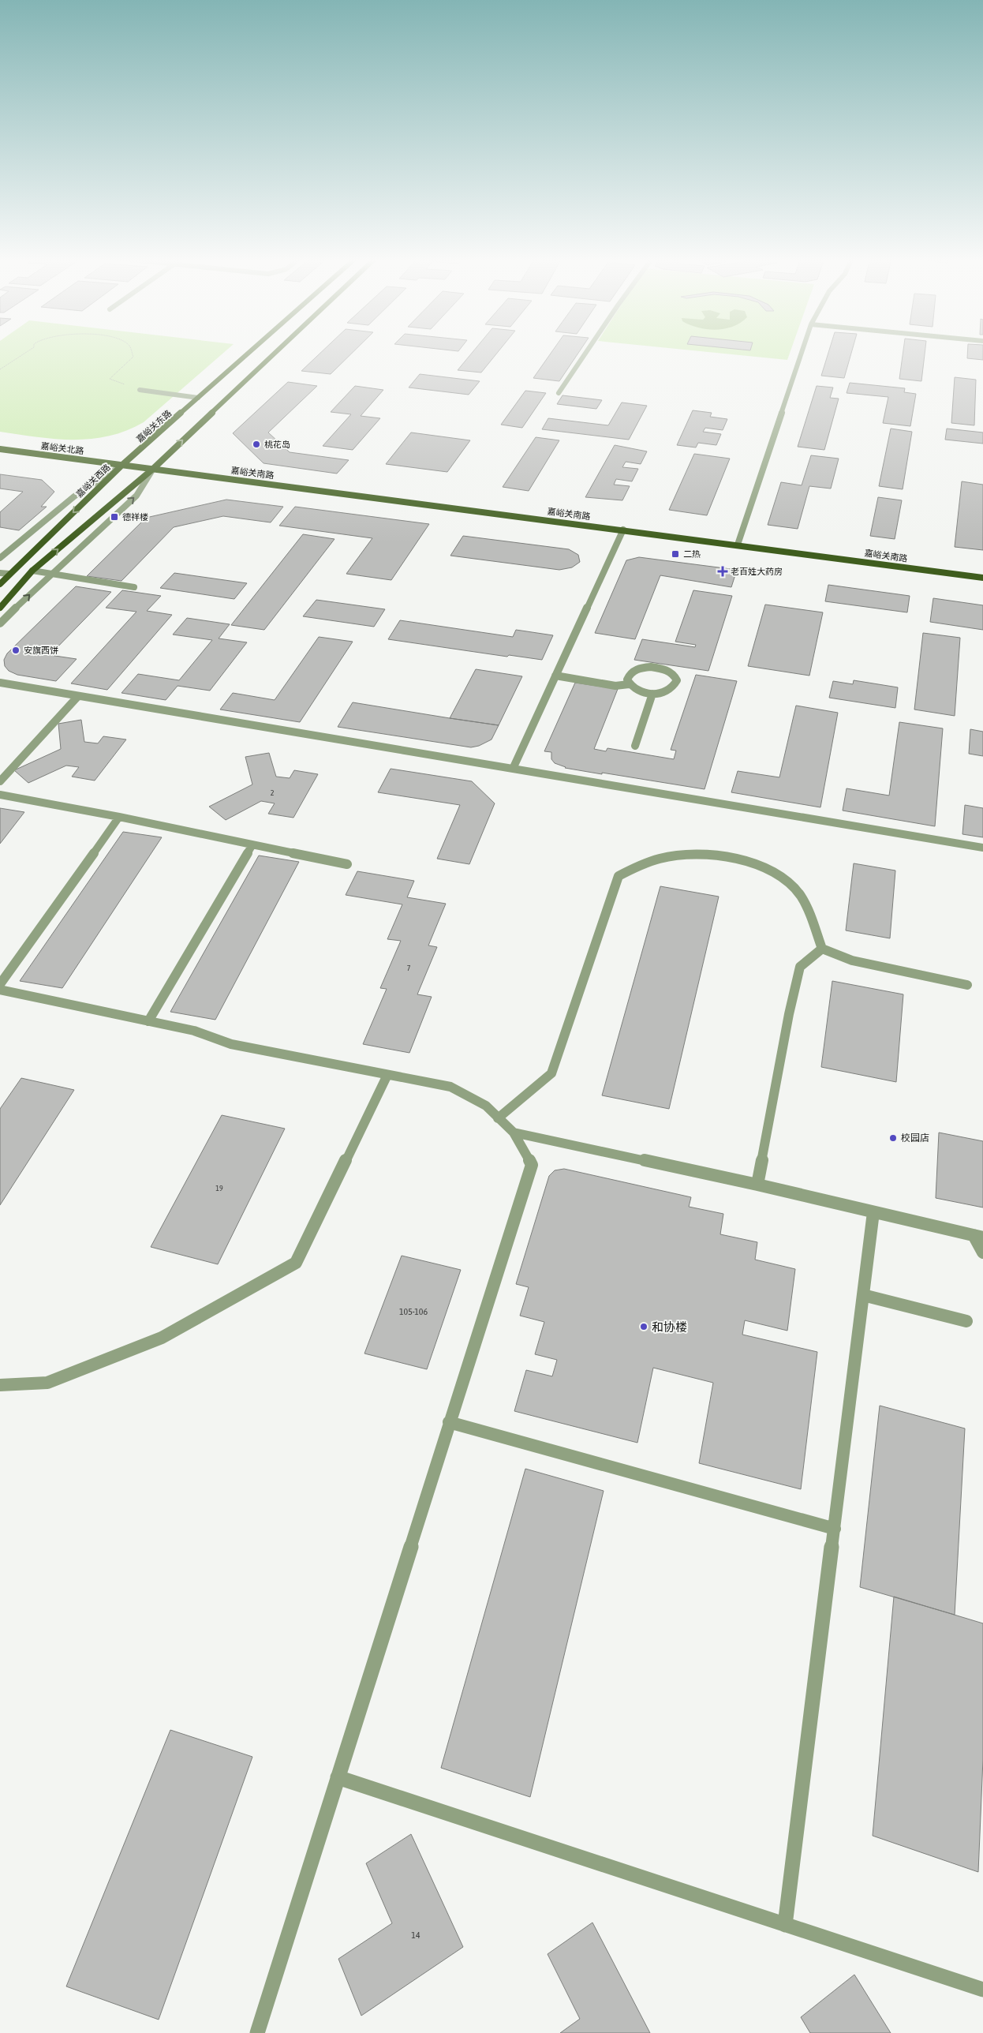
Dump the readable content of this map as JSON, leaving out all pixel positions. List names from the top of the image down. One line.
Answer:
{"streets":{"main road":["嘉峪关东路","嘉峪关北路","嘉峪关南路","嘉峪关西路"]},"crossings":[["嘉峪关东路","嘉峪关北路"],["嘉峪关东路","嘉峪关西路"],["嘉峪关北路","嘉峪关南路"],["嘉峪关北路","嘉峪关西路"]],"places":{"other":["桃花岛","安旗西饼","校园店","和协楼"],"transit":["德祥楼","二热"],"health":["老百姓大药房"]},"house_numbers":["2","7","19","105-106","14"]}
